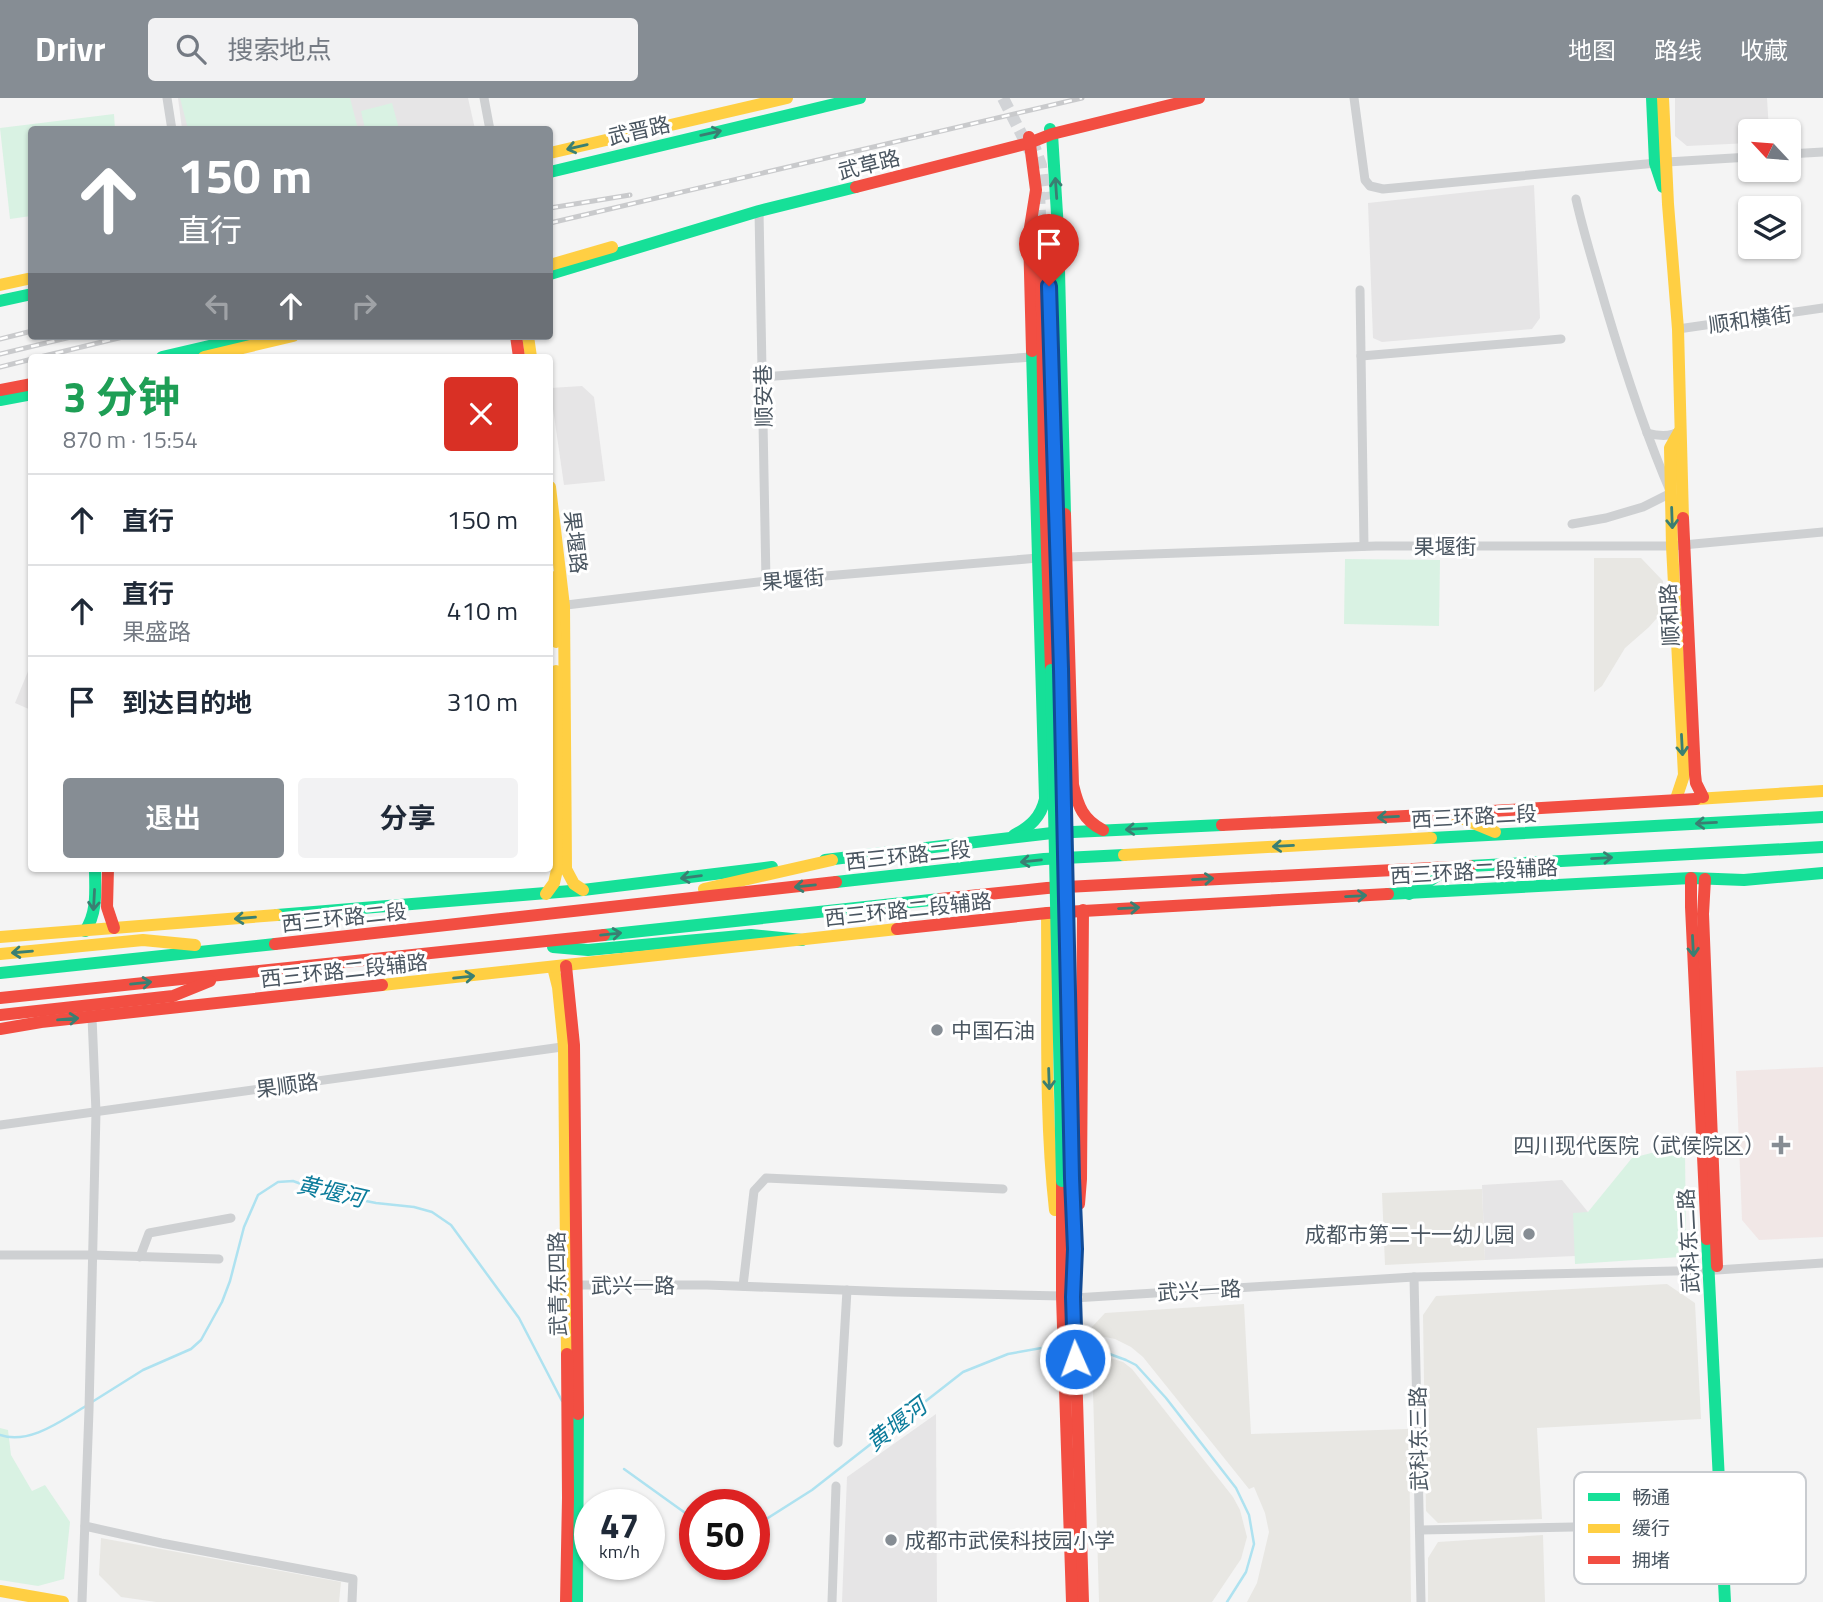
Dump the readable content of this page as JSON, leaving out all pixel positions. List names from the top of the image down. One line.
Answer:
{"streets":{"main road":["武晋路","武草路","果堰路","顺和路","西三环路二段","西三环路二段辅路","武科东二路","武青东四路"],"street":["顺和横街","顺安巷","果堰街","果顺路","武兴一路","武科东三路"]},"crossings":[["武草路","顺安巷"],["顺和横街","顺和路"],["顺安巷","果堰街"],["果堰路","果堰街"],["果堰街","顺和路"],["西三环路二段辅路","武科东二路"],["西三环路二段辅路","武青东四路"],["果顺路","武青东四路"],["武科东二路","武兴一路"],["武青东四路","武兴一路"],["武兴一路","武科东三路"]],"water":["黄堰河"],"places":{"other":["中国石油","成都市第二十一幼儿园","成都市武侯科技园小学"],"health":["四川现代医院（武侯院区）"]},"legend":["畅通","缓行","拥堵"],"north":"top left","page":{"header":"Drivr","search":"搜索地点","nav":["地图","路线","收藏"],"turn":["150 m","直行"],"heading":["3 分钟","870 m · 15:54"],"list":[{"name":"直行","value":"150 m"},{"name":"直行","note":"果盛路","value":"410 m"},{"name":"到达目的地","value":"310 m"}],"buttons":["退出","分享"],"speed":"47 km/h","limit":"50"}}
